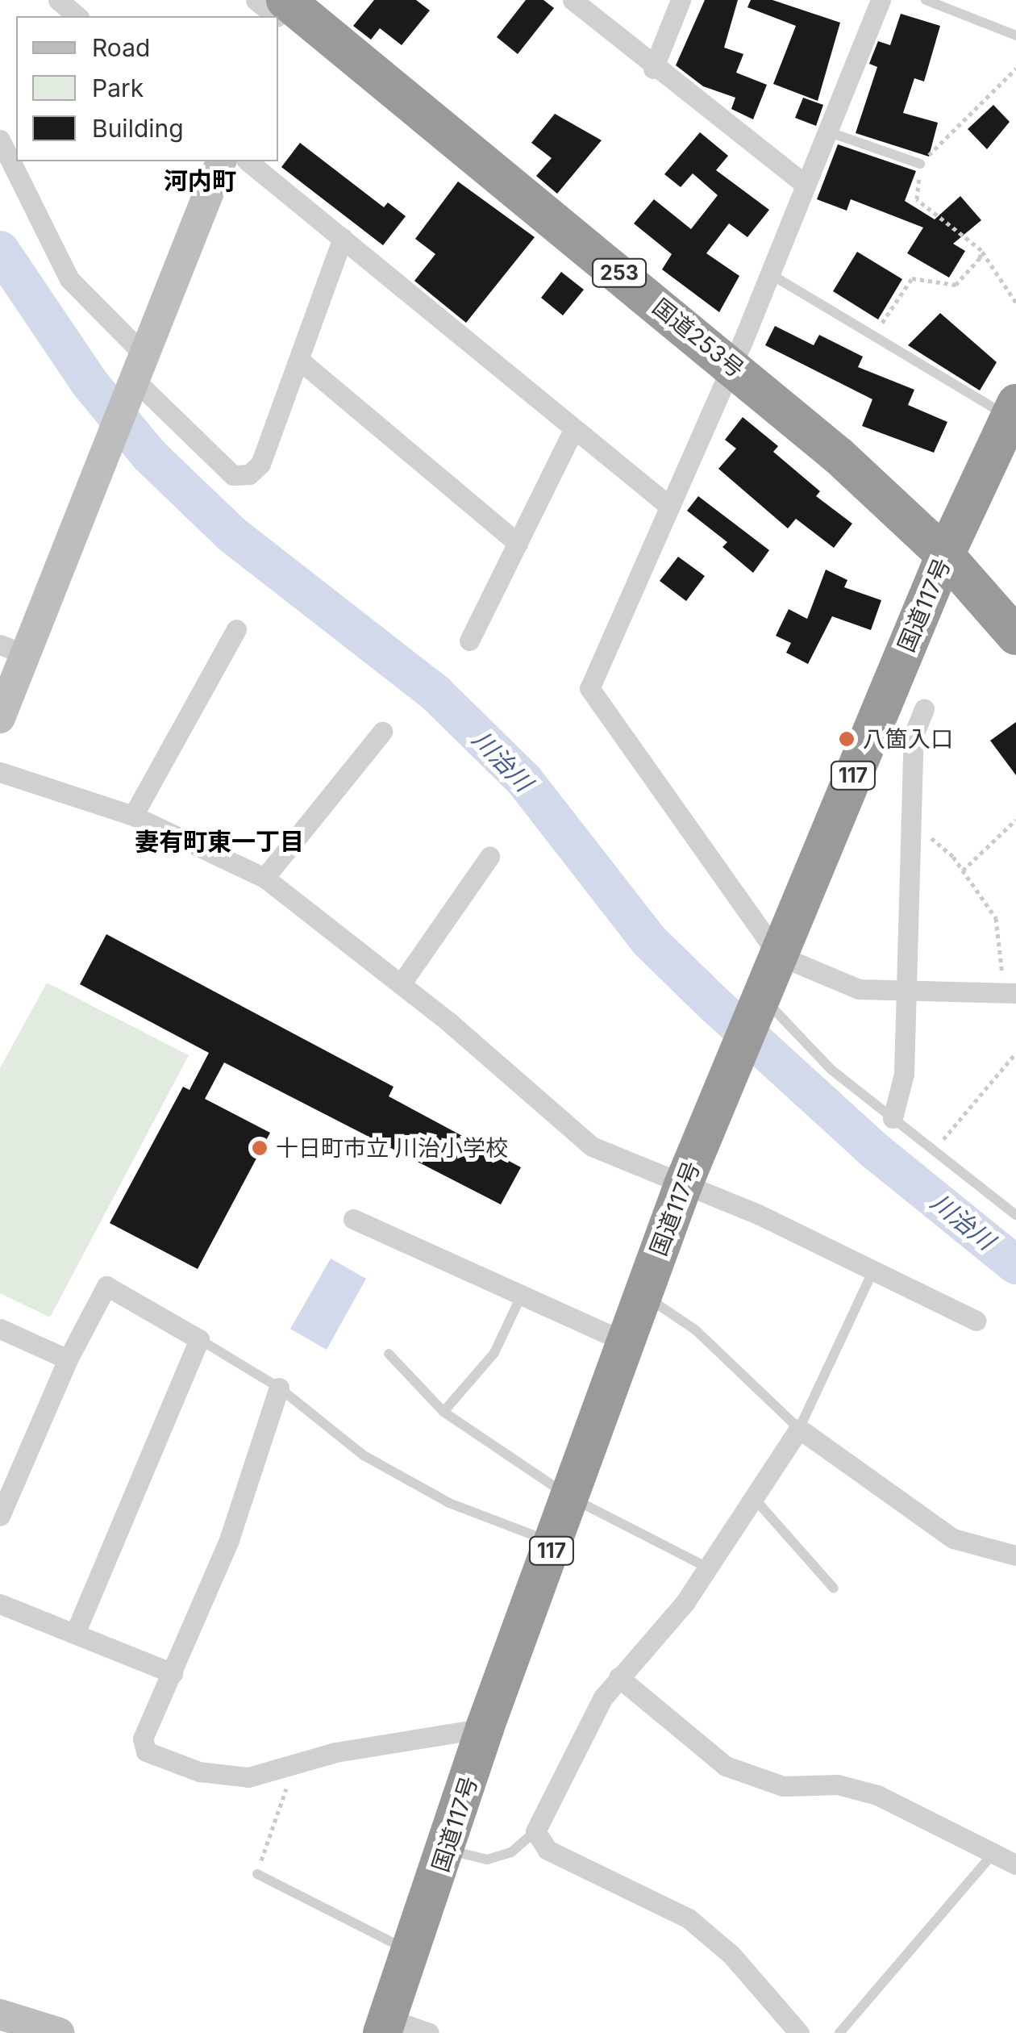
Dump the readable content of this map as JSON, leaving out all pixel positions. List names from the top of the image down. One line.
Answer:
{"streets":{"highway":["253","国道253号","国道117号","117"]},"crossings":[["国道253号","国道117号"]],"districts":["河内町","妻有町東一丁目"],"water":["川治川"],"places":["八箇入口","十日町市立 川治小学校"],"legend":["Road","Park","Building"]}
